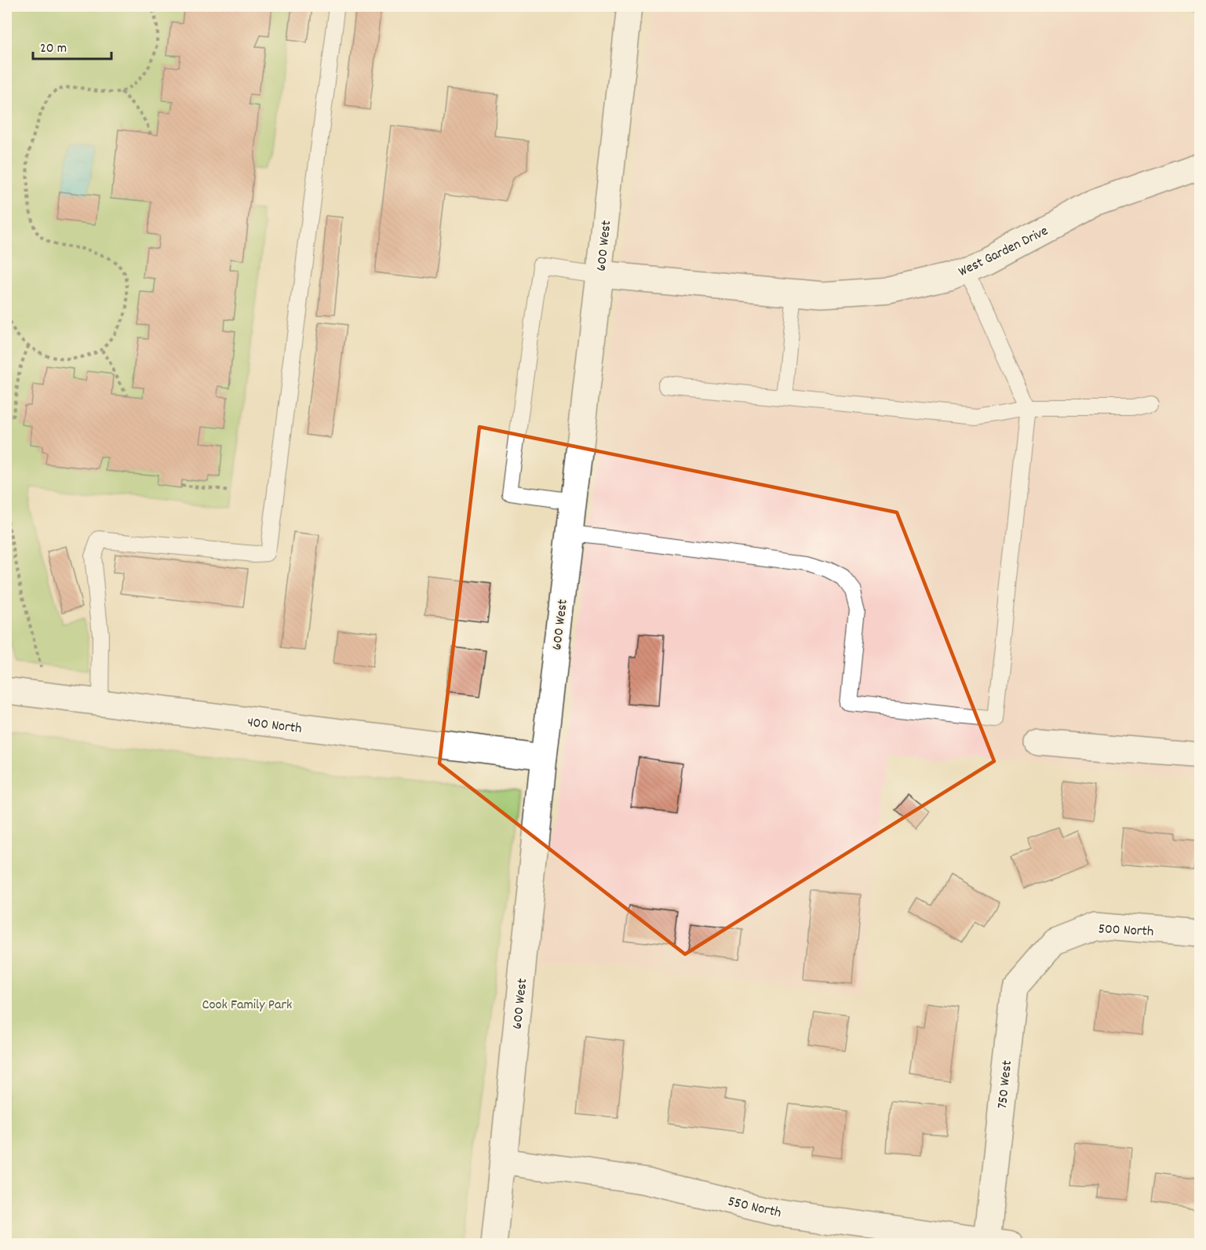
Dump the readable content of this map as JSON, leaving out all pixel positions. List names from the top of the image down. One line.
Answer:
{"streets":{"street":["600 West","West Garden Drive","400 North","500 North","750 West","550 North"]},"crossings":[["600 West","West Garden Drive"],["600 West","400 North"],["600 West","550 North"],["500 North","750 West"],["750 West","550 North"]],"parks":["Cook Family Park"],"scale_bar":"20 m"}
